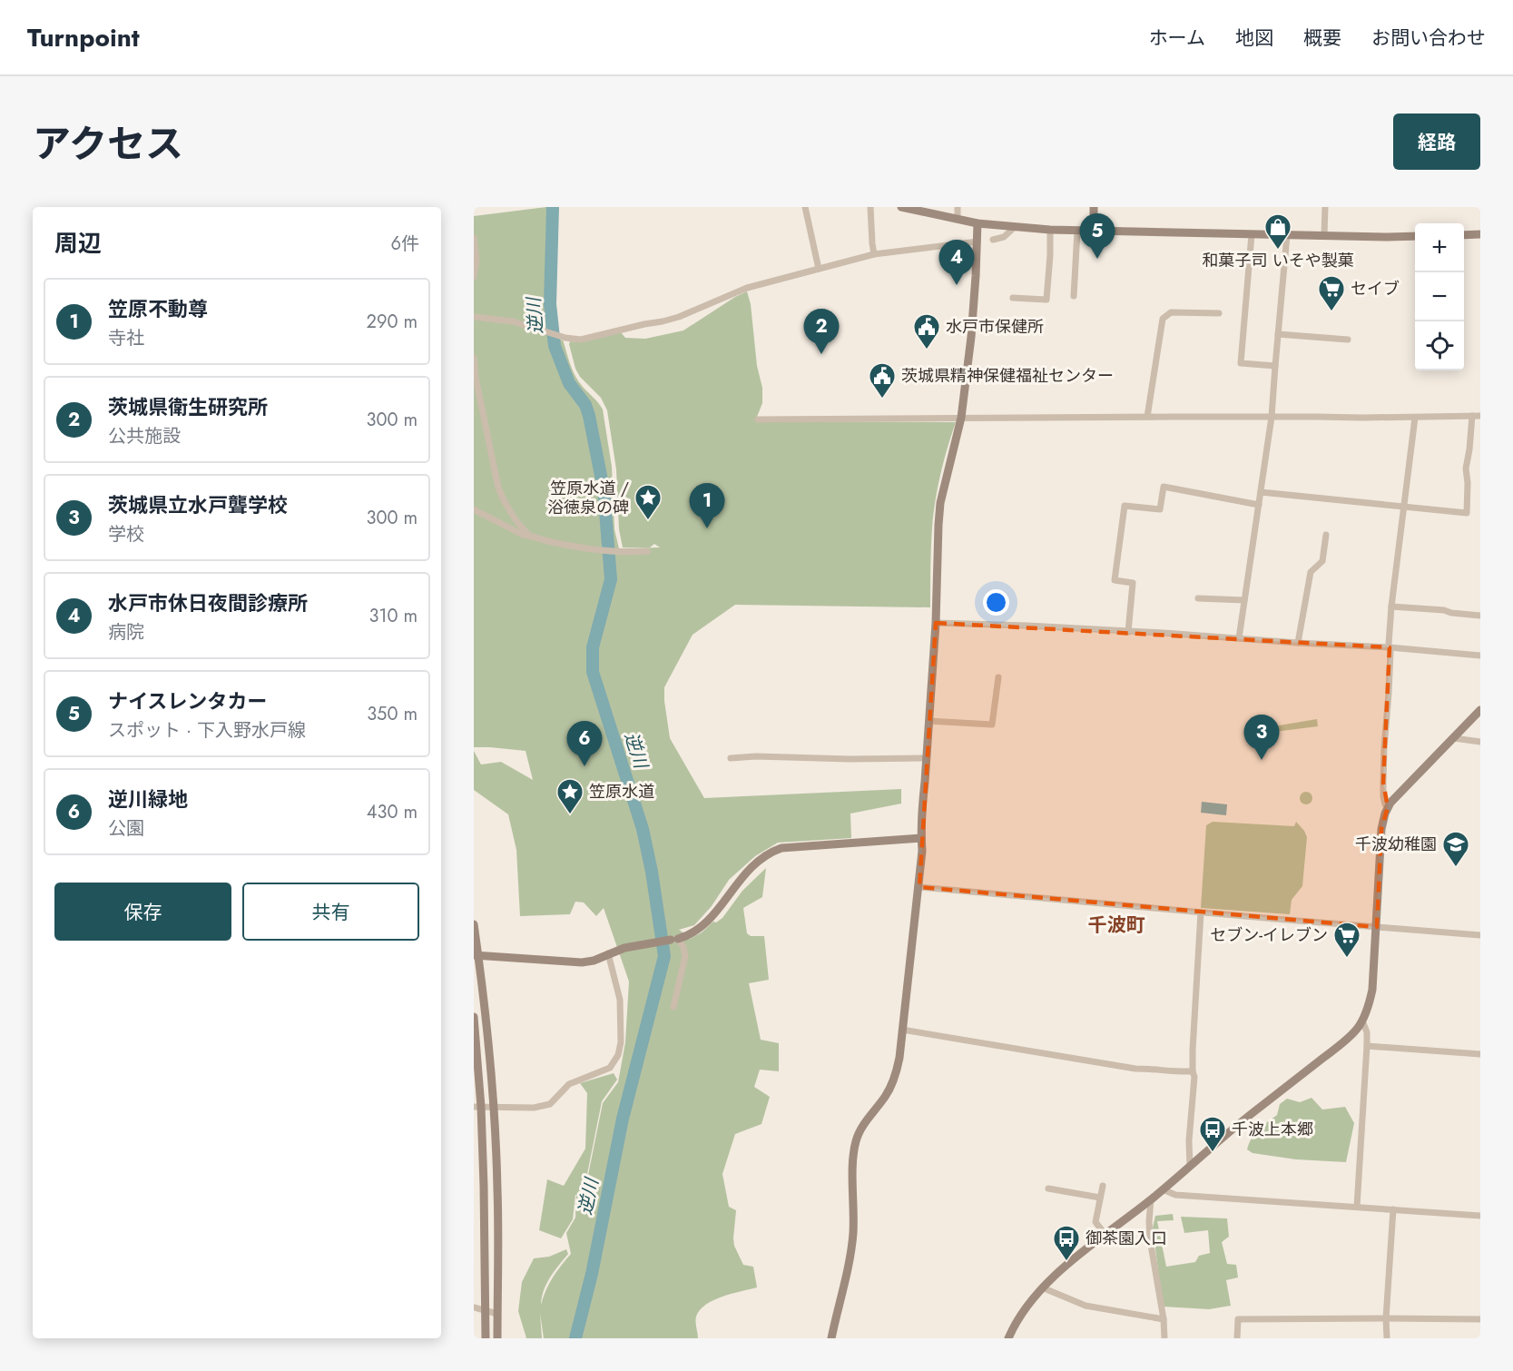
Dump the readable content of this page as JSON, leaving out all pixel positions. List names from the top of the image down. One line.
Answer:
{"districts":["千波町"],"water":["逆川"],"places":{"shop":["和菓子司 いそや製菓"],"supermarket":["セイブ","セブン-イレブン"],"public building":["水戸市保健所","茨城県精神保健福祉センター"],"place":["笠原水道 / 浴徳泉の碑","笠原水道"],"school or university":["千波幼稚園"],"bus stop":["千波上本郷","御茶園入口"]},"page":{"header":"Turnpoint","nav":["ホーム","地図","概要","お問い合わせ"],"title":"アクセス","buttons":["経路",["保存","共有"]],"heading":["周辺","6件"],"pins":["5","4","2","1","3","6"],"map_buttons":["+","−"],"list":[{"mark":"1","name":"笠原不動尊","note":"寺社","value":"290 m"},{"mark":"2","name":"茨城県衛生研究所","note":"公共施設","value":"300 m"},{"mark":"3","name":"茨城県立水戸聾学校","note":"学校","value":"300 m"},{"mark":"4","name":"水戸市休日夜間診療所","note":"病院","value":"310 m"},{"mark":"5","name":"ナイスレンタカー","note":"スポット · 下入野水戸線","value":"350 m"},{"mark":"6","name":"逆川緑地","note":"公園","value":"430 m"}]}}
